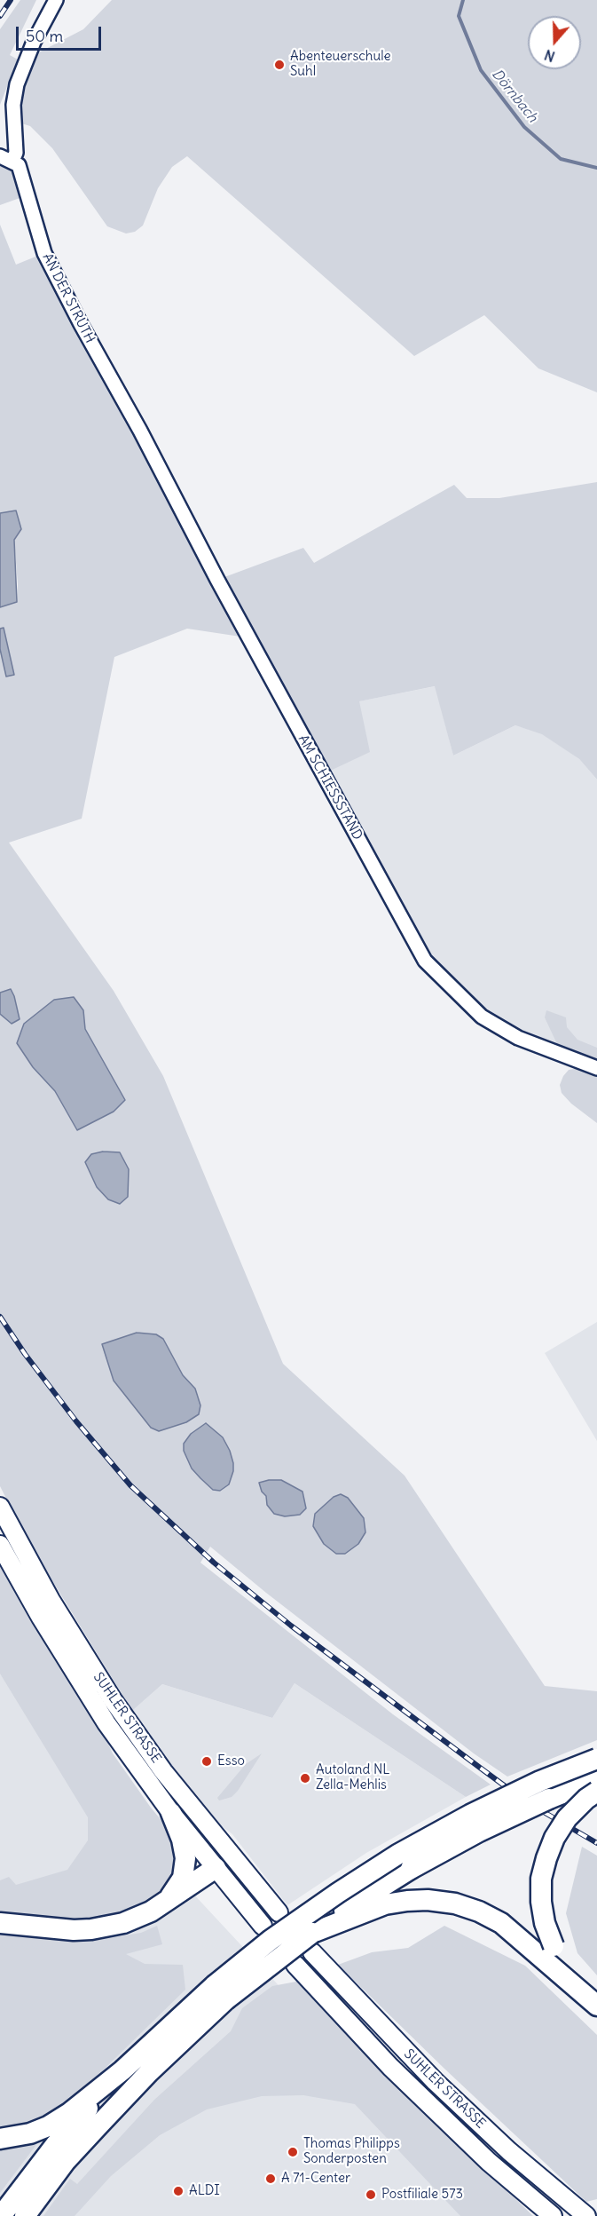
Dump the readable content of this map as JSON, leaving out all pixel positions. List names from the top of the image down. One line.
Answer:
{"streets":{"main road":["SUHLER STRASSE"],"street":["AN DER STRUTH","AM SCHIESSSTAND"]},"crossings":[["AN DER STRUTH","AM SCHIESSSTAND"]],"water":["Dörnbach"],"places":["Abenteuerschule Suhl","Esso","Autoland NL Zella-Mehlis","Thomas Philipps Sonderposten","A 71-Center","ALDI","Postfiliale 573"],"scale_bar":"50 m","north":"bottom"}
